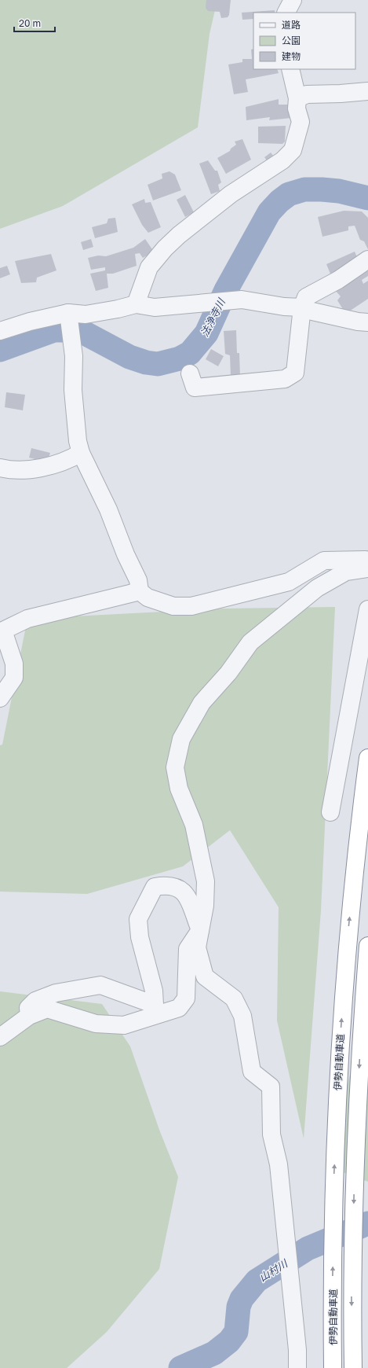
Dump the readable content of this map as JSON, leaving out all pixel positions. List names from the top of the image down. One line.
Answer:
{"streets":{"highway":["伊勢自動車道"]},"water":["法浄寺川","山村川"],"legend":["道路","公園","建物"],"scale_bar":"20 m"}
